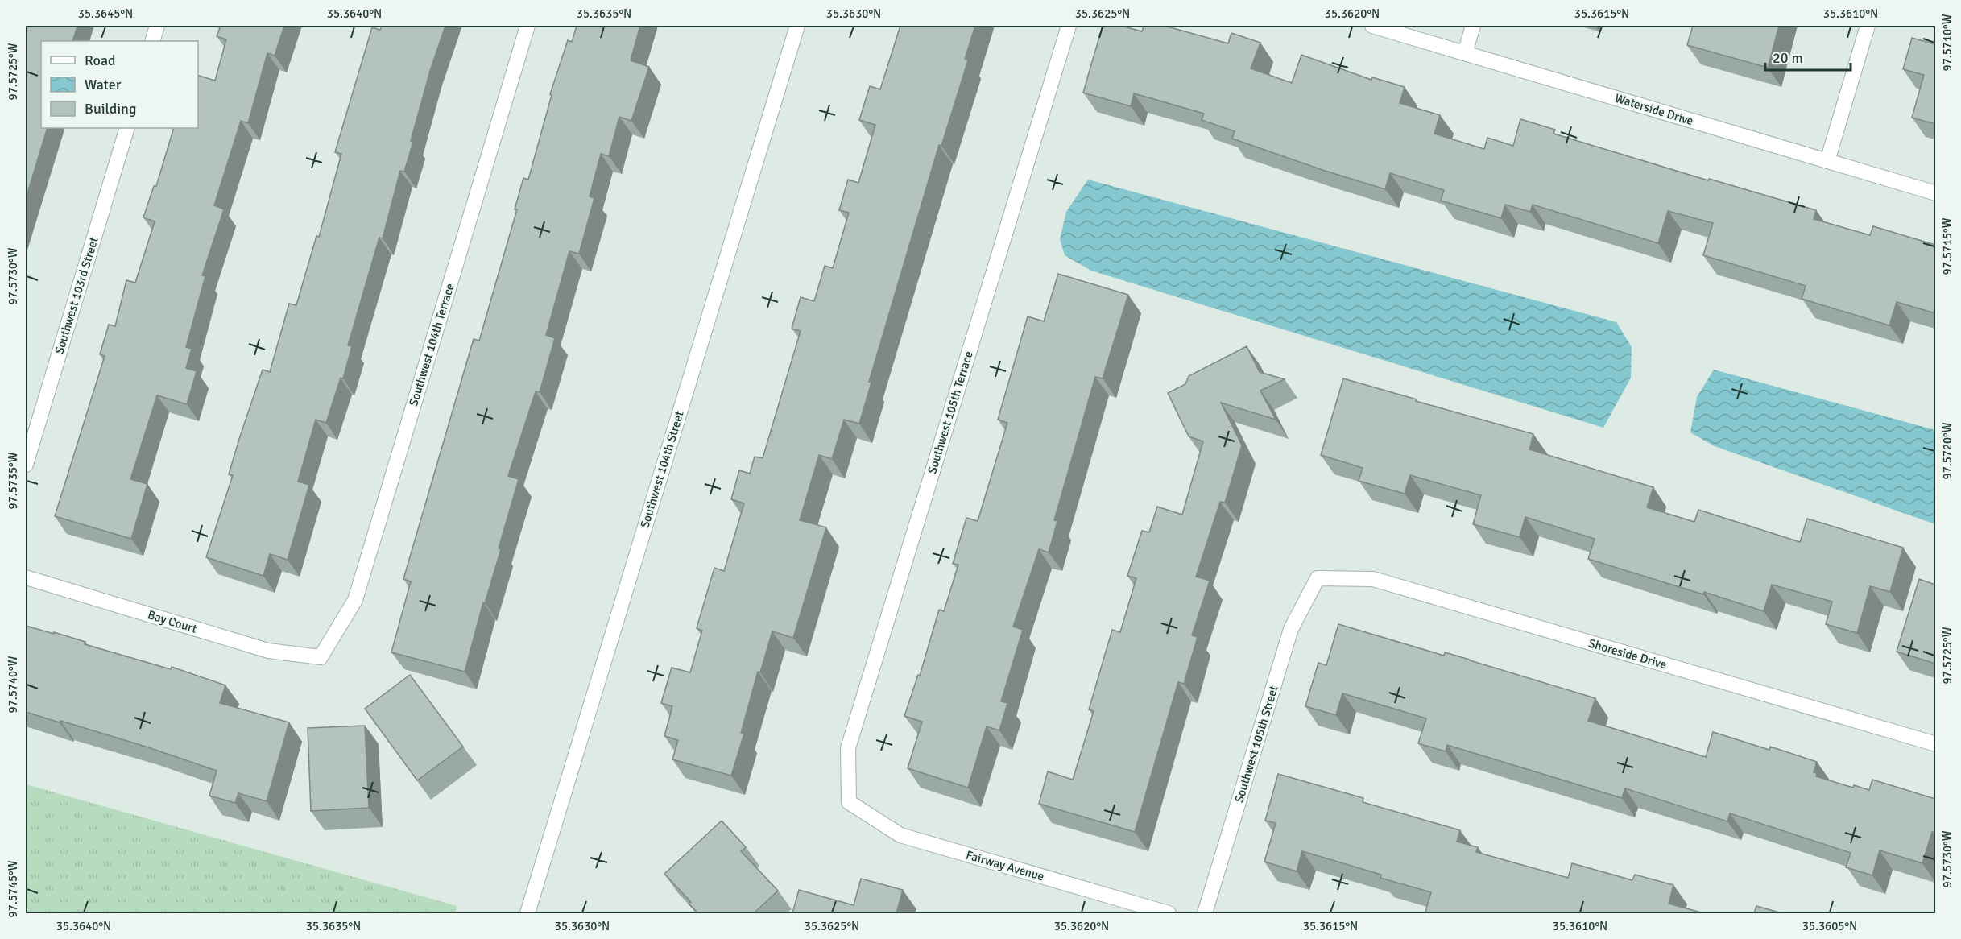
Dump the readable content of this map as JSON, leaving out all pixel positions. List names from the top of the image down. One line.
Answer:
{"streets":{"street":["Waterside Drive","Southwest 103rd Street","Southwest 104th Terrace","Southwest 105th Terrace","Southwest 104th Street","Bay Court","Shoreside Drive","Southwest 105th Street","Fairway Avenue"]},"crossings":[["Southwest 104th Terrace","Bay Court"],["Southwest 105th Terrace","Fairway Avenue"],["Shoreside Drive","Southwest 105th Street"]],"legend":["Road","Water","Building"],"scale_bar":"20 m","coordinates":["35.3645°N","35.3640°N","35.3635°N","35.3630°N","35.3625°N","35.3620°N","35.3615°N","35.3610°N","97.5710°W","97.5725°W","97.5715°W","97.5730°W","97.5720°W","97.5735°W","97.5740°W","97.5745°W","35.3605°N"]}
